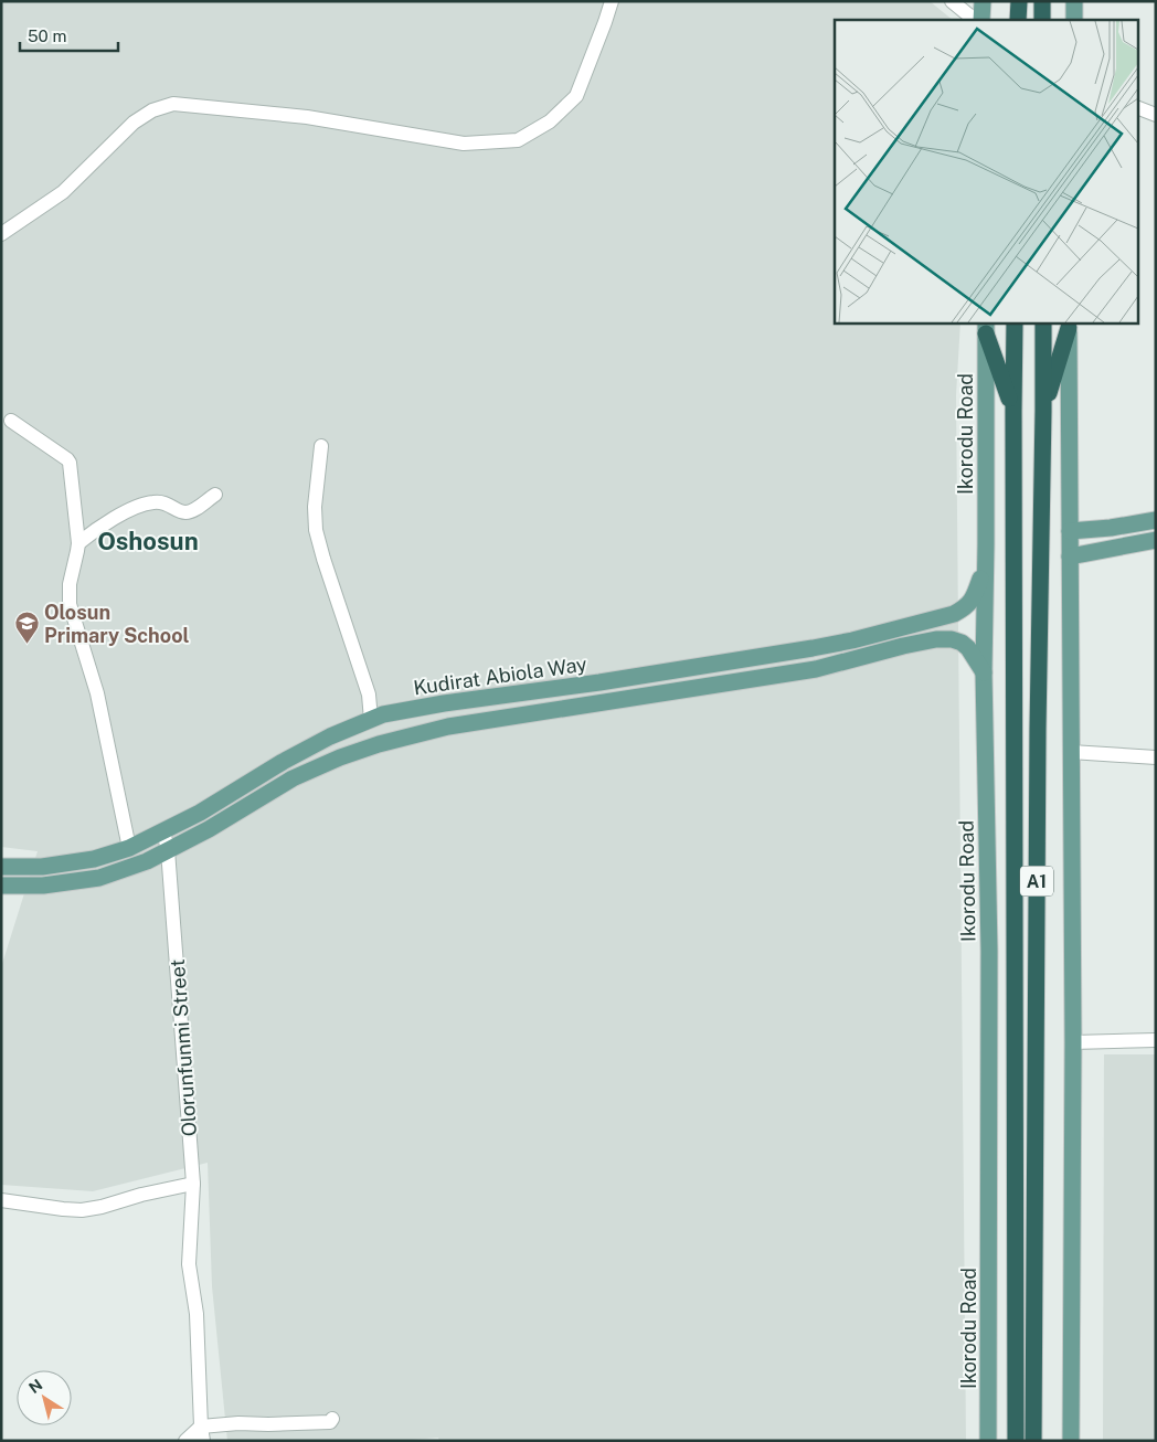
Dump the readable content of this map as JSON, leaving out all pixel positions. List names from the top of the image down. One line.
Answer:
{"streets":{"highway":["A1"],"main road":["Ikorodu Road","Kudirat Abiola Way"],"street":["Olorunfunmi Street"]},"crossings":[["Ikorodu Road","Kudirat Abiola Way"],["Kudirat Abiola Way","Olorunfunmi Street"]],"districts":["Oshosun"],"places":{"school or university":["Olosun Primary School"]},"scale_bar":"50 m","north":"top left"}
